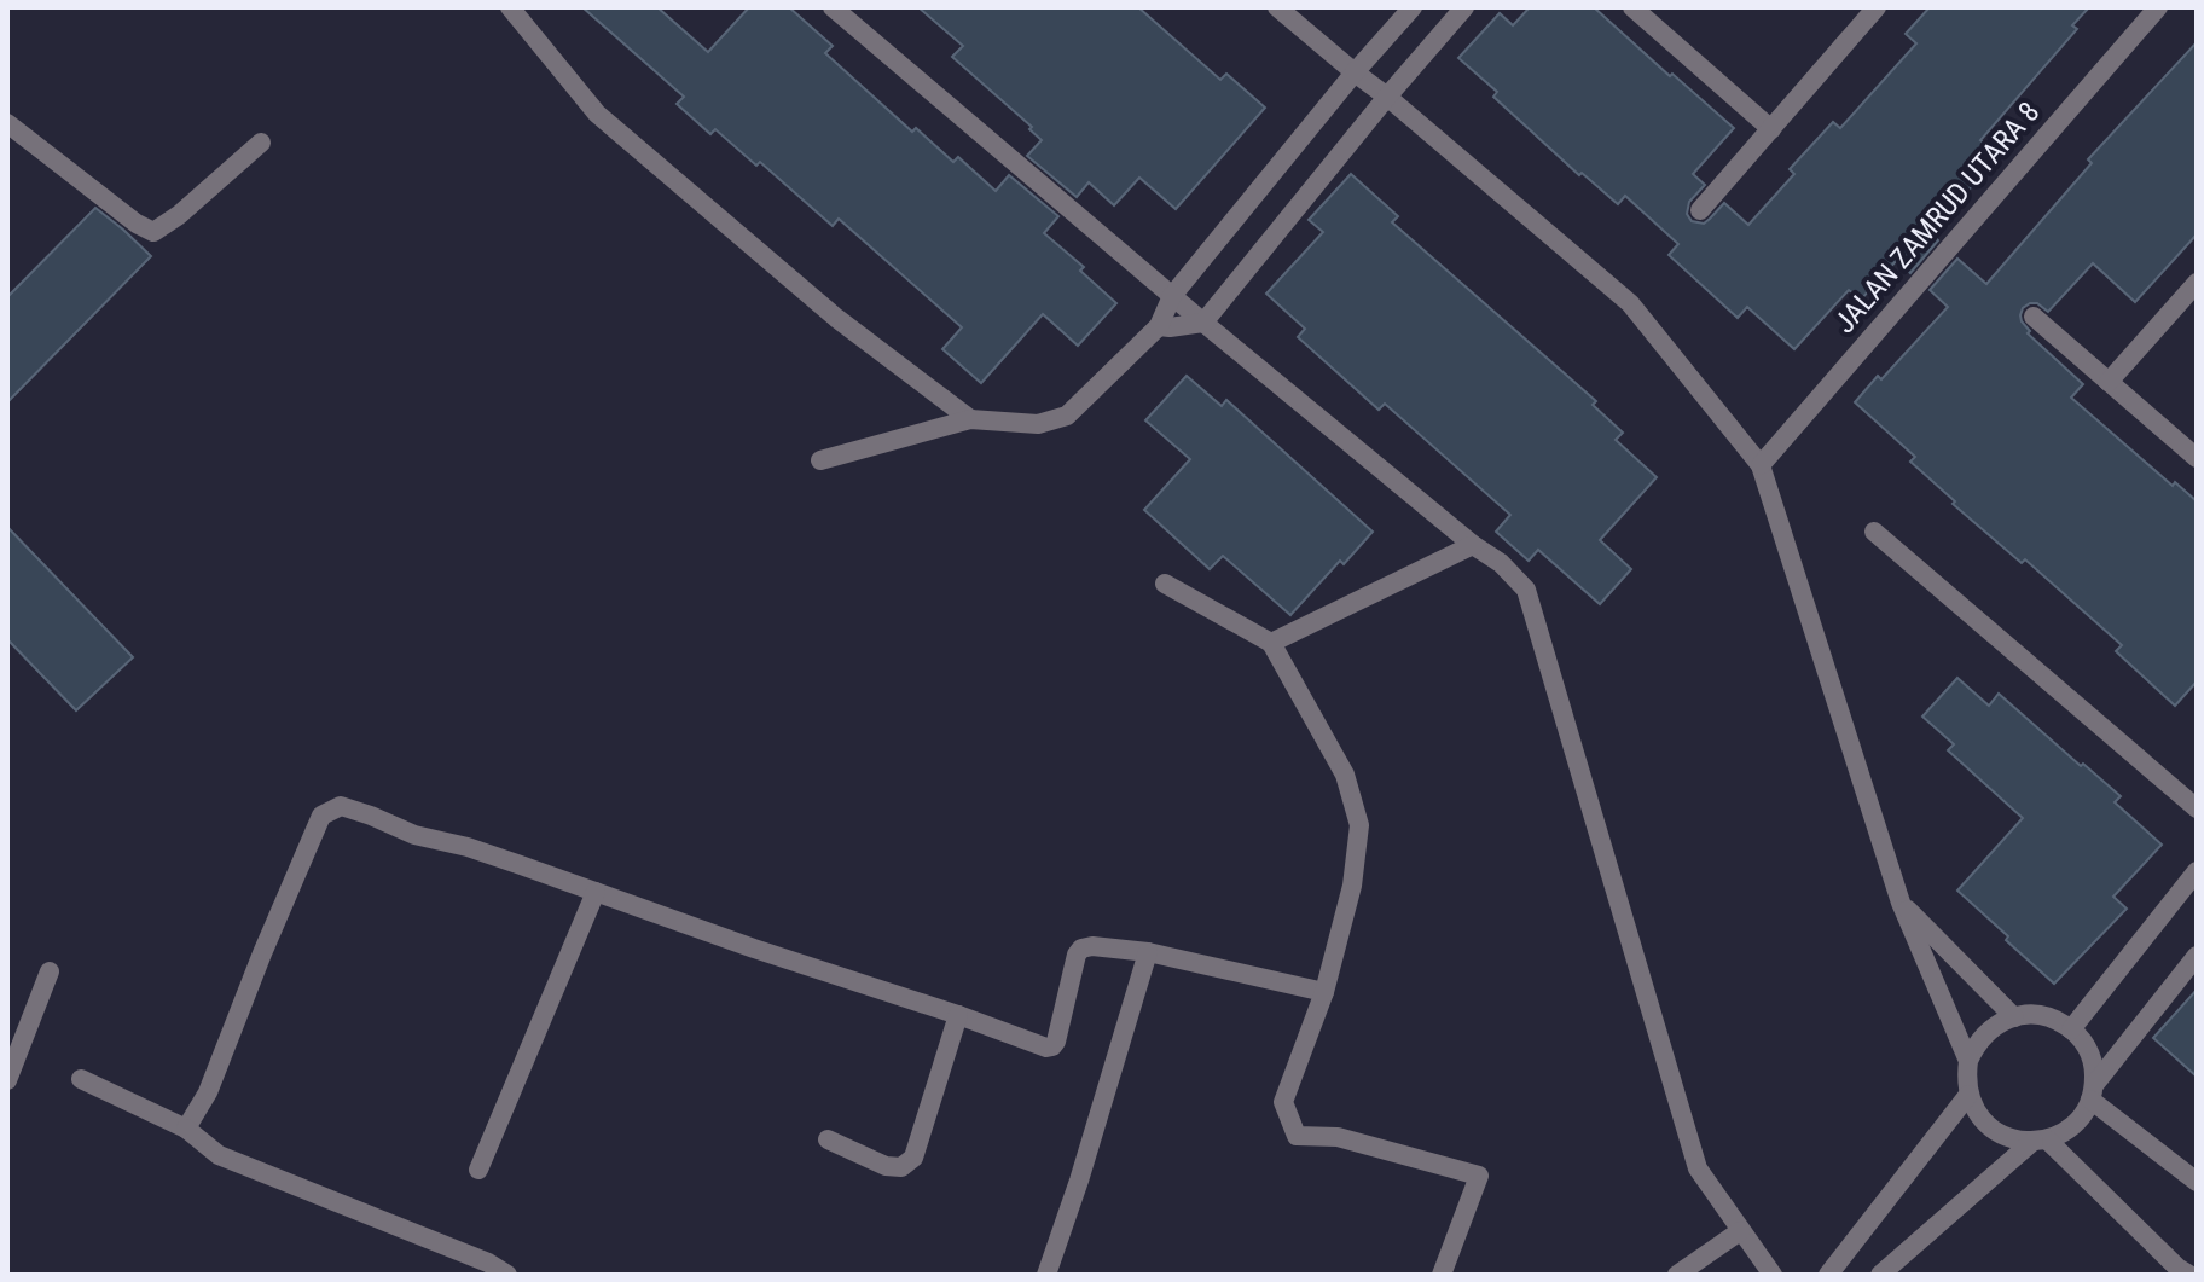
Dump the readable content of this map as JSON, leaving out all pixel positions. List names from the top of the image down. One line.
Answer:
{"streets":{"street":["JALAN ZAMRUD UTARA 8"]}}
